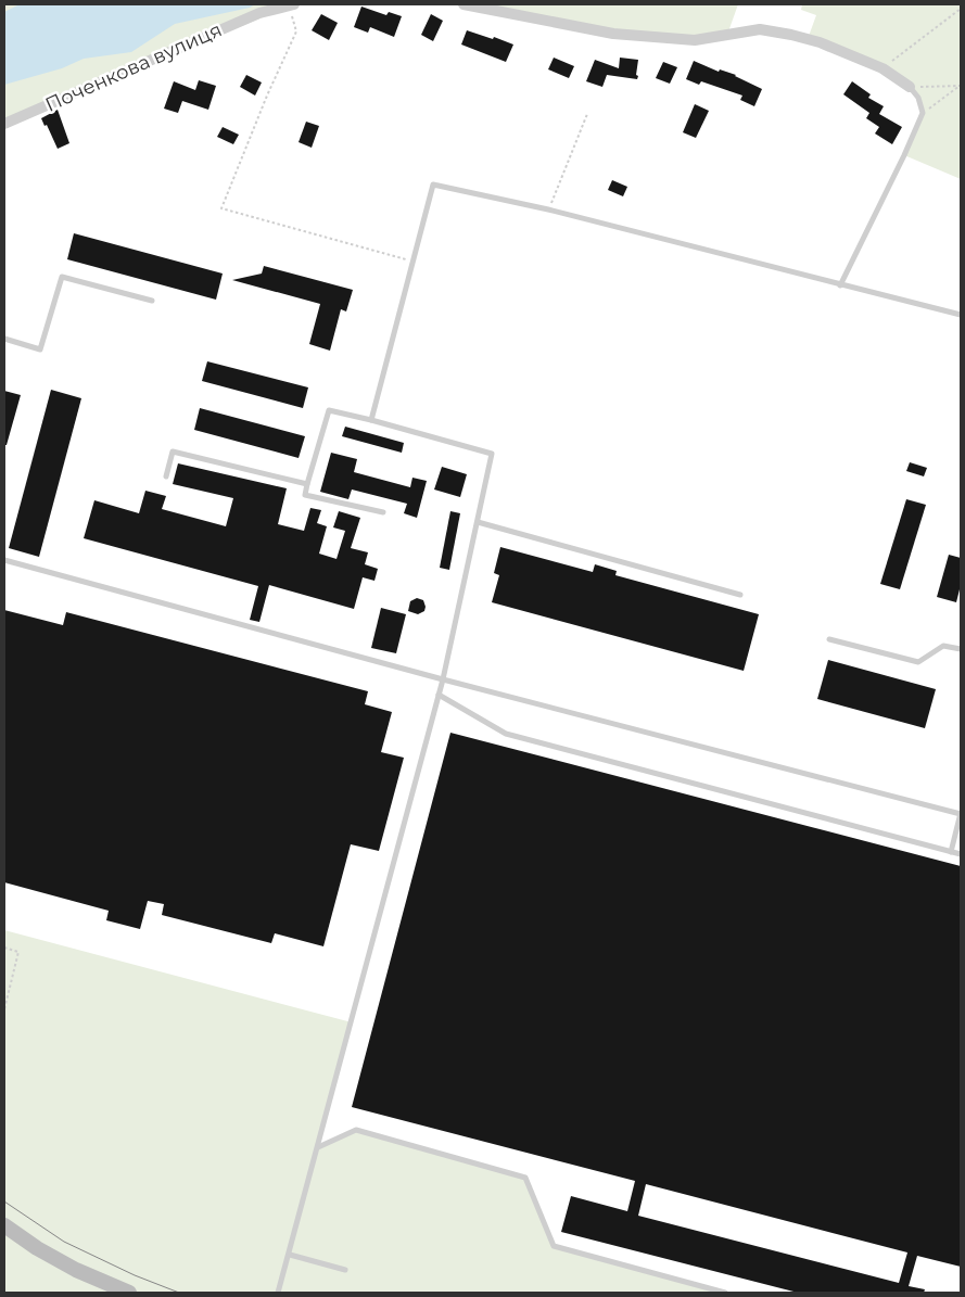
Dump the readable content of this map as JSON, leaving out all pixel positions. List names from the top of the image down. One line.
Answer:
{"streets":{"street":["Поченкова вулиця"]}}
